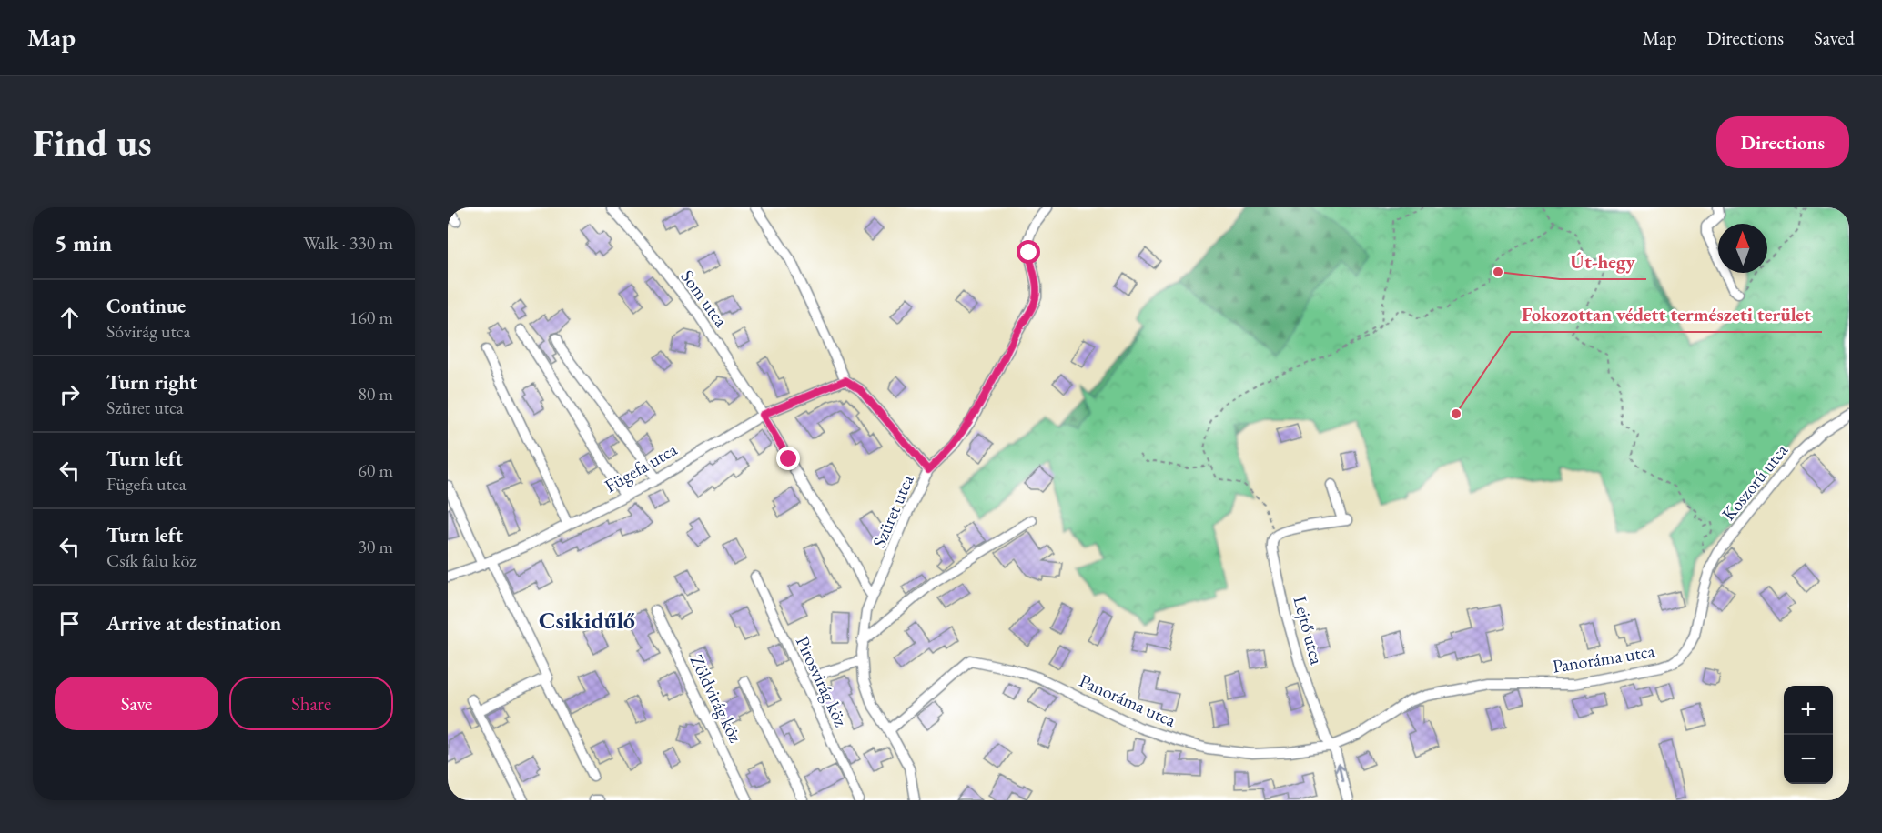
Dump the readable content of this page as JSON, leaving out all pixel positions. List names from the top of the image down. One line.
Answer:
{"streets":{"street":["Som utca","Fügefa utca","Koszorú utca","Szüret utca","Lejtő utca","Panoráma utca","Pirosvirág köz","Zöldvirág köz"]},"crossings":[["Som utca","Fügefa utca"],["Som utca","Szüret utca"],["Fügefa utca","Szüret utca"],["Koszorú utca","Panoráma utca"],["Szüret utca","Panoráma utca"],["Lejtő utca","Panoráma utca"]],"districts":["Csikidűlő"],"places":["Út-hegy","Fokozottan védett természeti terület"],"north":"top","page":{"header":"Map","nav":["Map","Directions","Saved"],"buttons":["Directions",["Save","Share"]],"title":"Find us","heading":["5 min","Walk · 330 m"],"list":[["Continue","Sóvirág utca","160 m"],["Turn right","Szüret utca","80 m"],["Turn left","Fügefa utca","60 m"],["Turn left","Csík falu köz","30 m"],"Arrive at destination"],"map_buttons":["+","−"]}}
